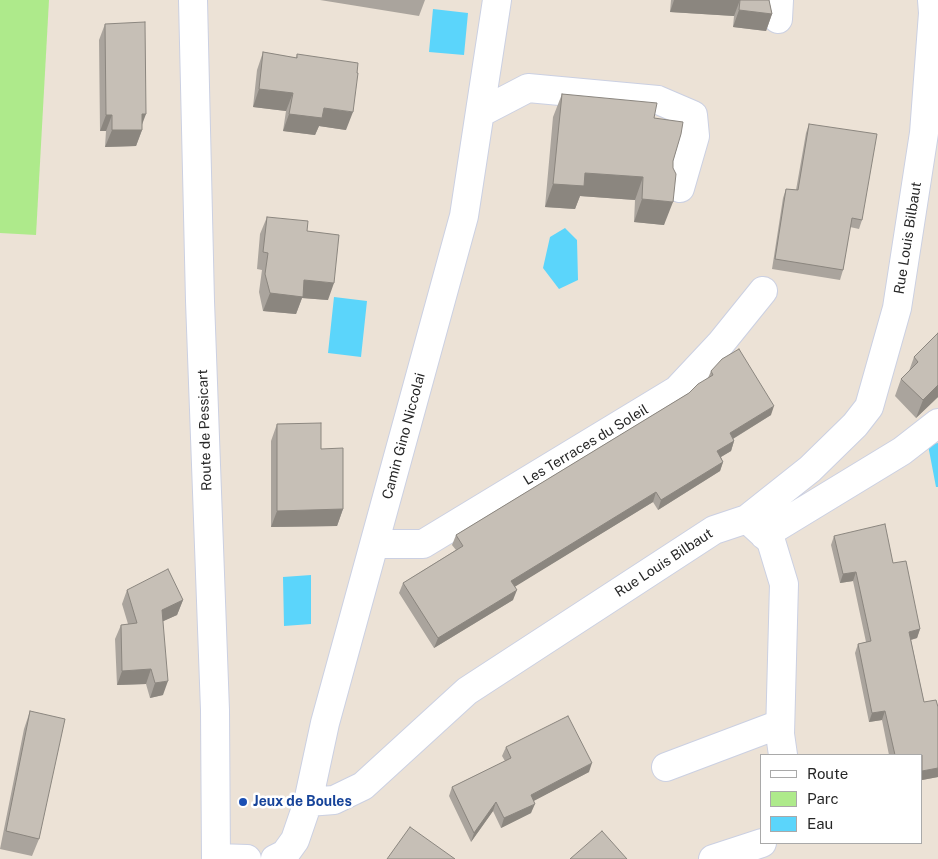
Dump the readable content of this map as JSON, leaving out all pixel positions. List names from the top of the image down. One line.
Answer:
{"streets":{"street":["Rue Louis Bilbaut","Route de Pessicart","Camin Gino Niccolai","Les Terraces du Soleil"]},"crossings":[["Rue Louis Bilbaut","Camin Gino Niccolai"],["Camin Gino Niccolai","Les Terraces du Soleil"]],"places":["Jeux de Boules"],"legend":["Route","Parc","Eau"]}
